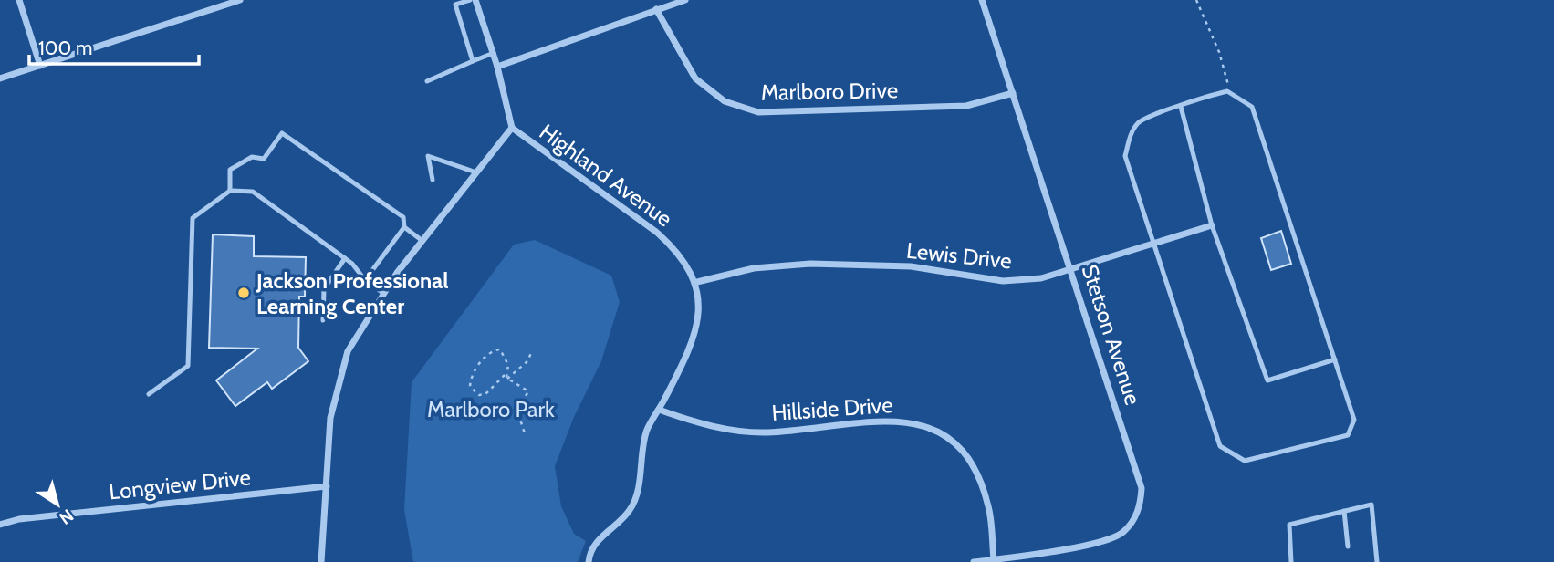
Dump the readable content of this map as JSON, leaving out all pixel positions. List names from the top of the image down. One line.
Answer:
{"streets":{"street":["Marlboro Drive","Highland Avenue","Lewis Drive","Stetson Avenue","Hillside Drive","Longview Drive"]},"crossings":[["Marlboro Drive","Stetson Avenue"],["Highland Avenue","Lewis Drive"],["Lewis Drive","Stetson Avenue"],["Stetson Avenue","Hillside Drive"]],"parks":["Marlboro Park"],"places":["Jackson Professional Learning Center"],"scale_bar":"100 m","north":"bottom right"}
